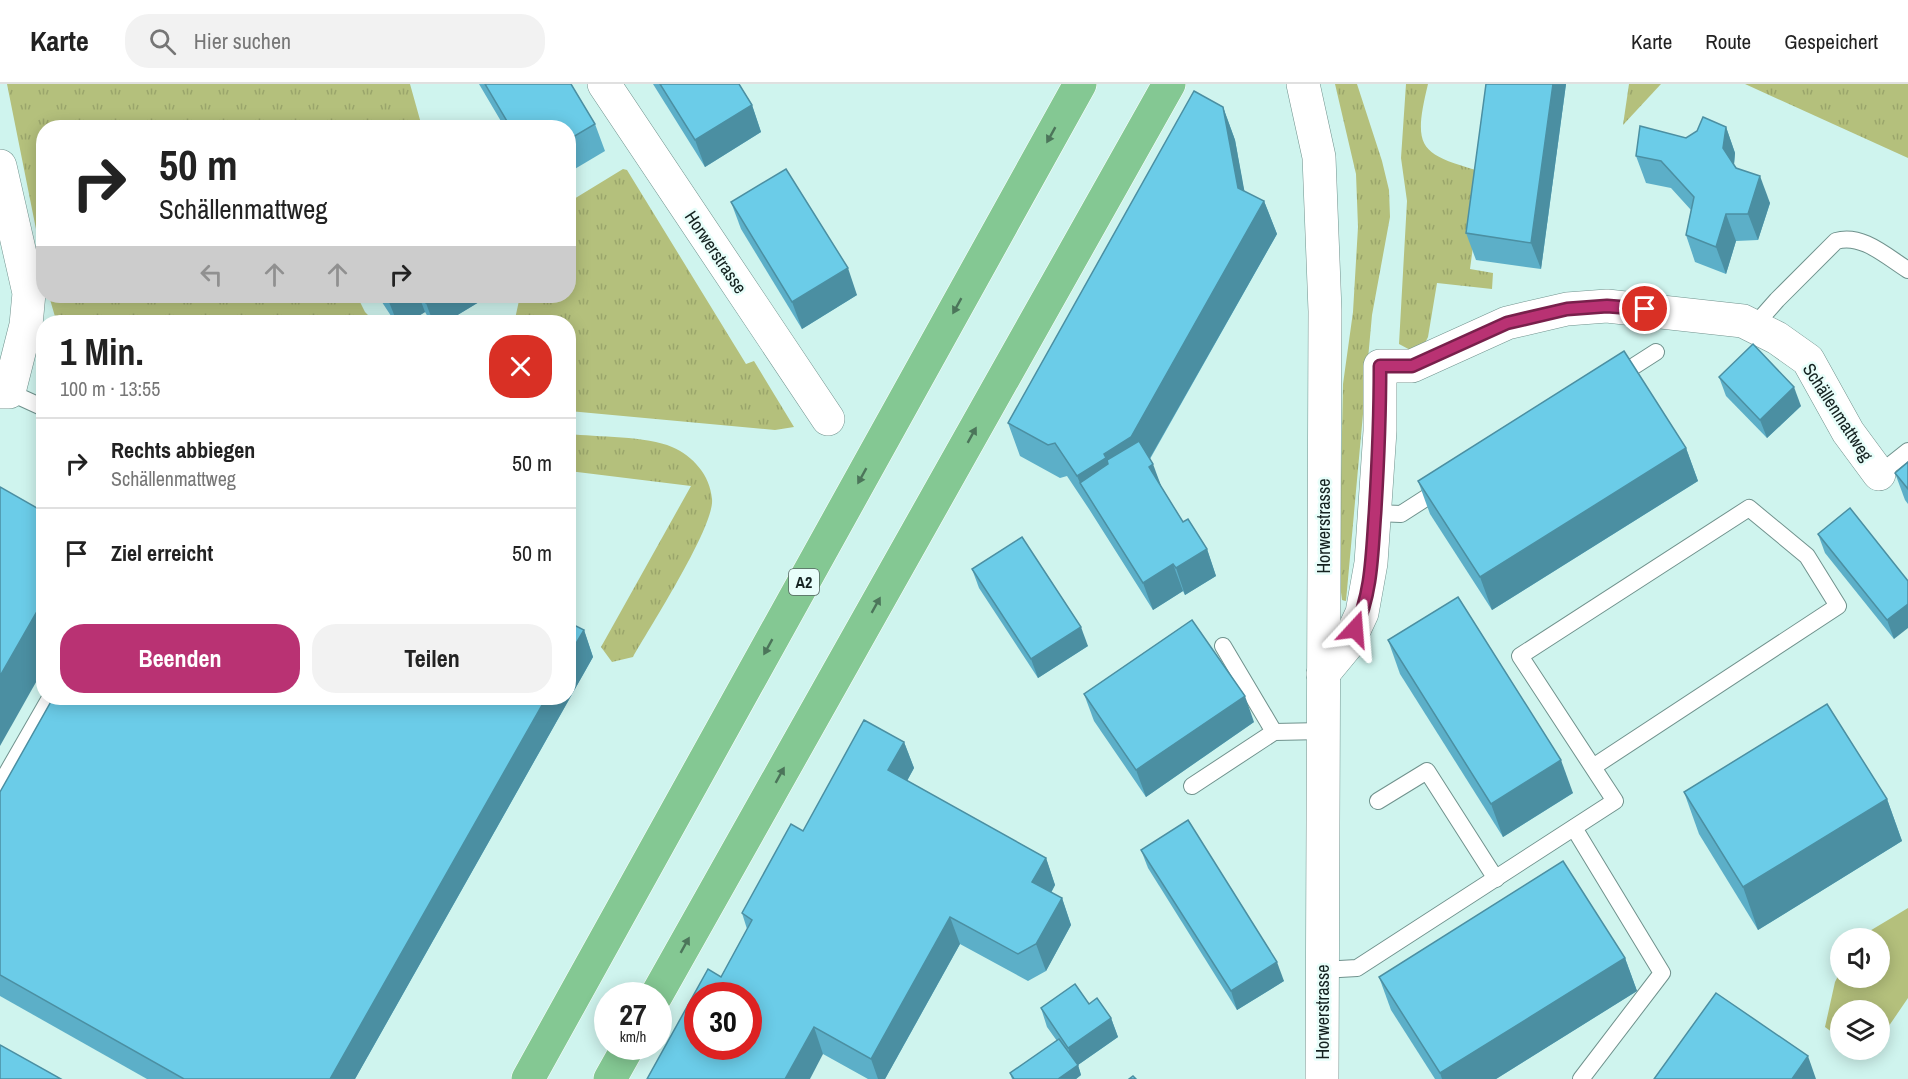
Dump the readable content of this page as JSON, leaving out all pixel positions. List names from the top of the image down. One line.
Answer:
{"streets":{"highway":["A2"],"street":["Horwerstrasse","Schällenmattweg"]},"crossings":[["Horwerstrasse","Schällenmattweg"]],"page":{"header":"Karte","search":"Hier suchen","nav":["Karte","Route","Gespeichert"],"turn":["50 m","Schällenmattweg"],"heading":["1 Min.","100 m · 13:55"],"list":[{"name":"Rechts abbiegen","note":"Schällenmattweg","value":"50 m"},{"name":"Ziel erreicht","value":"50 m"}],"buttons":["Beenden","Teilen"],"speed":"27 km/h","limit":"30"}}
